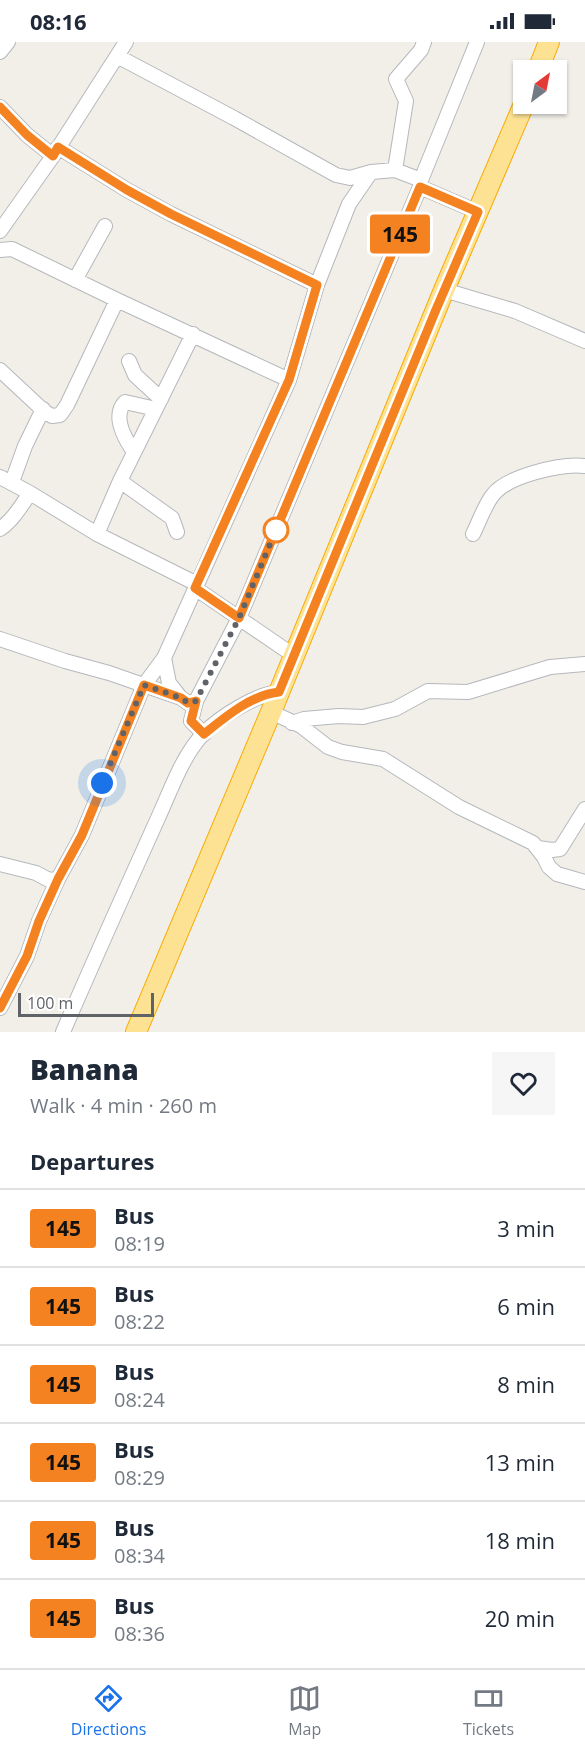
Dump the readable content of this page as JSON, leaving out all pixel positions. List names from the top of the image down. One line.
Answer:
{"lines":["bus line 145"],"scale_bar":"100 m","north":"top right","page":{"status":"08:16","on_map":"145","scale":"100 m","heading":[["Banana","Walk · 4 min · 260 m"],"Departures"],"list":[{"mark":"145","name":"Bus","note":"08:19","value":"3 min"},{"mark":"145","name":"Bus","note":"08:22","value":"6 min"},{"mark":"145","name":"Bus","note":"08:24","value":"8 min"},{"mark":"145","name":"Bus","note":"08:29","value":"13 min"},{"mark":"145","name":"Bus","note":"08:34","value":"18 min"},{"mark":"145","name":"Bus","note":"08:36","value":"20 min"}],"tabs":["Directions","Map","Tickets"]}}
